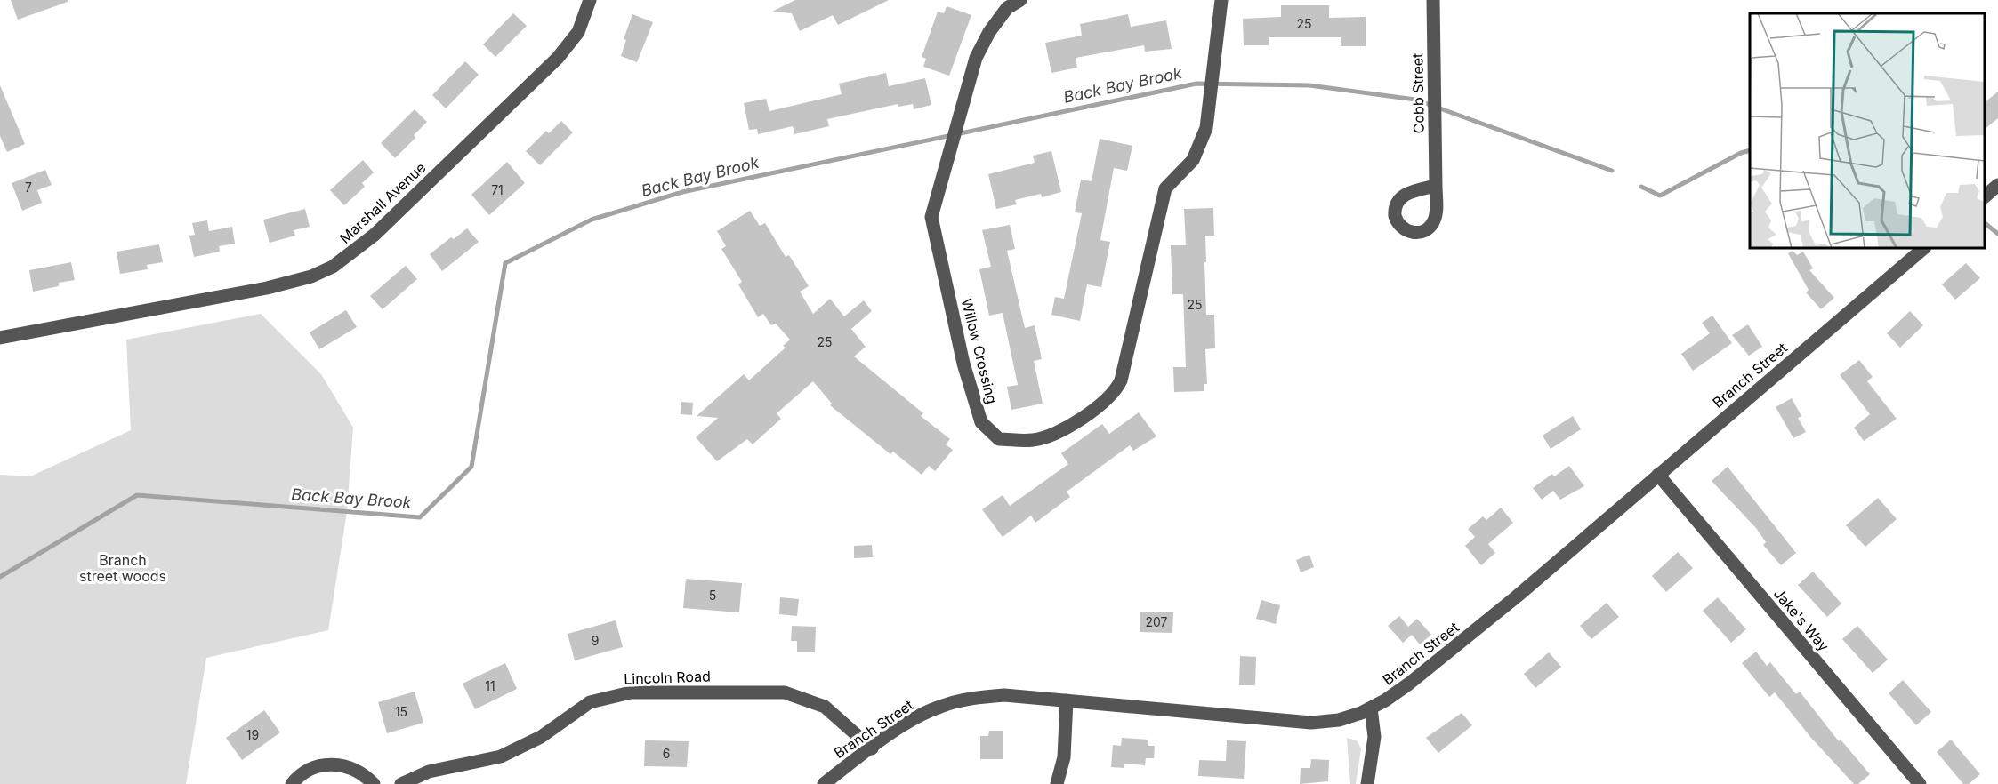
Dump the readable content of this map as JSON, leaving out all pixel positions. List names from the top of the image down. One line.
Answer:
{"streets":{"street":["Cobb Street","Marshall Avenue","Willow Crossing","Branch Street","Jake's Way","Lincoln Road"]},"crossings":[["Branch Street","Jake's Way"],["Branch Street","Lincoln Road"]],"water":["Back Bay Brook"],"parks":["Branch street woods"],"house_numbers":["25","7","71","25","25","5","207","9","11","15","19","6"]}
